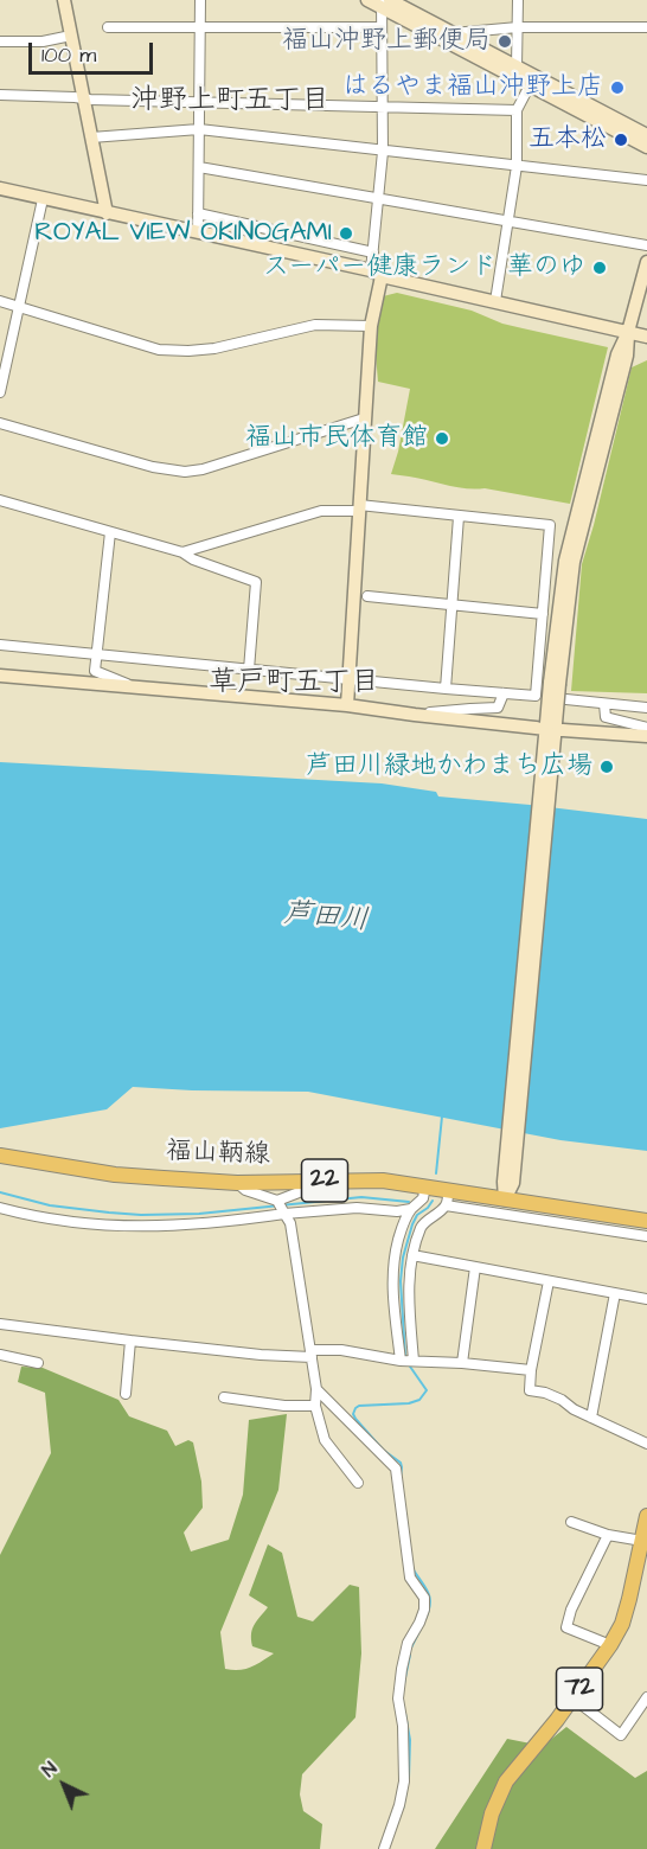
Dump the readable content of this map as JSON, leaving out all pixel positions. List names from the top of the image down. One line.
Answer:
{"streets":{"main road":["福山鞆線","22","72"]},"districts":["沖野上町五丁目","草戸町五丁目"],"water":["芦田川"],"places":["福山沖野上郵便局","はるやま福山沖野上店","五本松","ROYAL VIEW OKINOGAMI","スーパー健康ランド 華のゆ","福山市民体育館","芦田川緑地かわまち広場"],"scale_bar":"100 m","north":"top left"}
